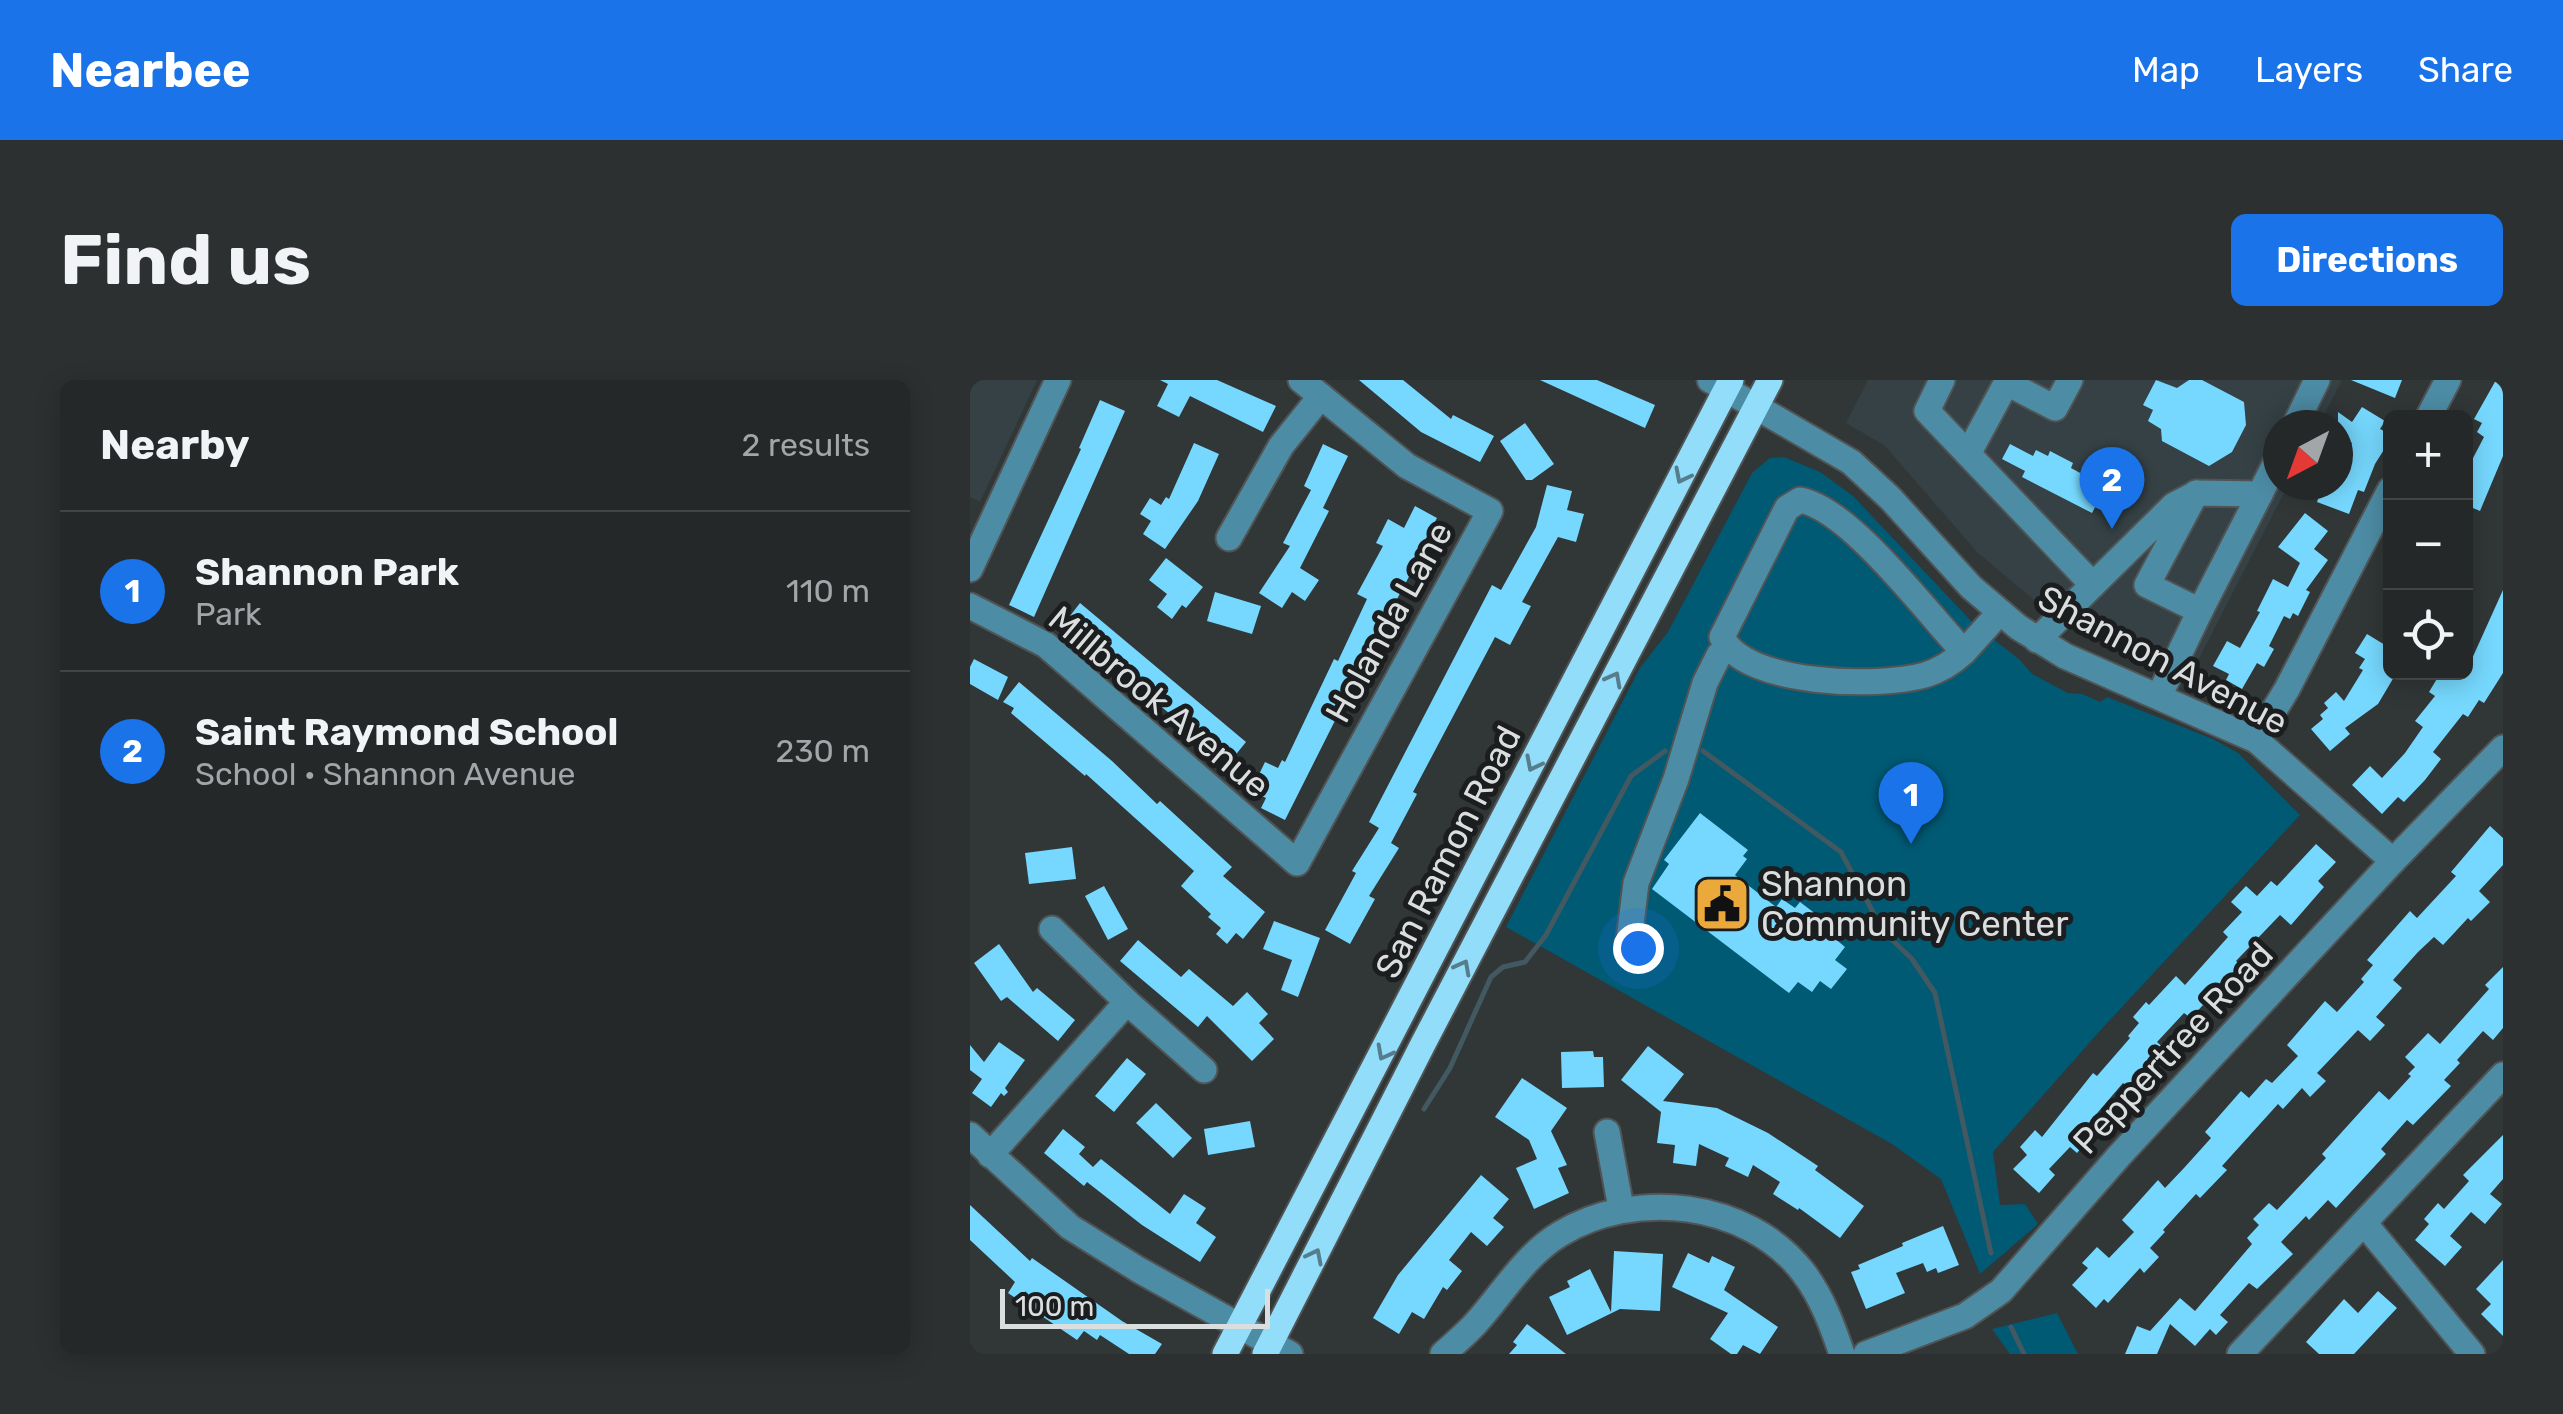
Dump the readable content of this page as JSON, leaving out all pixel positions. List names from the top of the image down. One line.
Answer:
{"streets":{"main road":["San Ramon Road"],"street":["Holanda Lane","Shannon Avenue","Millbrook Avenue","Peppertree Road"]},"crossings":[["Holanda Lane","Millbrook Avenue"],["Shannon Avenue","San Ramon Road"],["Shannon Avenue","Peppertree Road"]],"places":{"public building":["Shannon Community Center"]},"scale_bar":"100 m","north":"bottom left","page":{"header":"Nearbee","nav":["Map","Layers","Share"],"buttons":"Directions","title":"Find us","heading":["Nearby","2 results"],"map_buttons":["+","−"],"pins":["2","1"],"list":[{"mark":"1","name":"Shannon Park","note":"Park","value":"110 m"},{"mark":"2","name":"Saint Raymond School","note":"School · Shannon Avenue","value":"230 m"}],"scale":"100 m"}}
